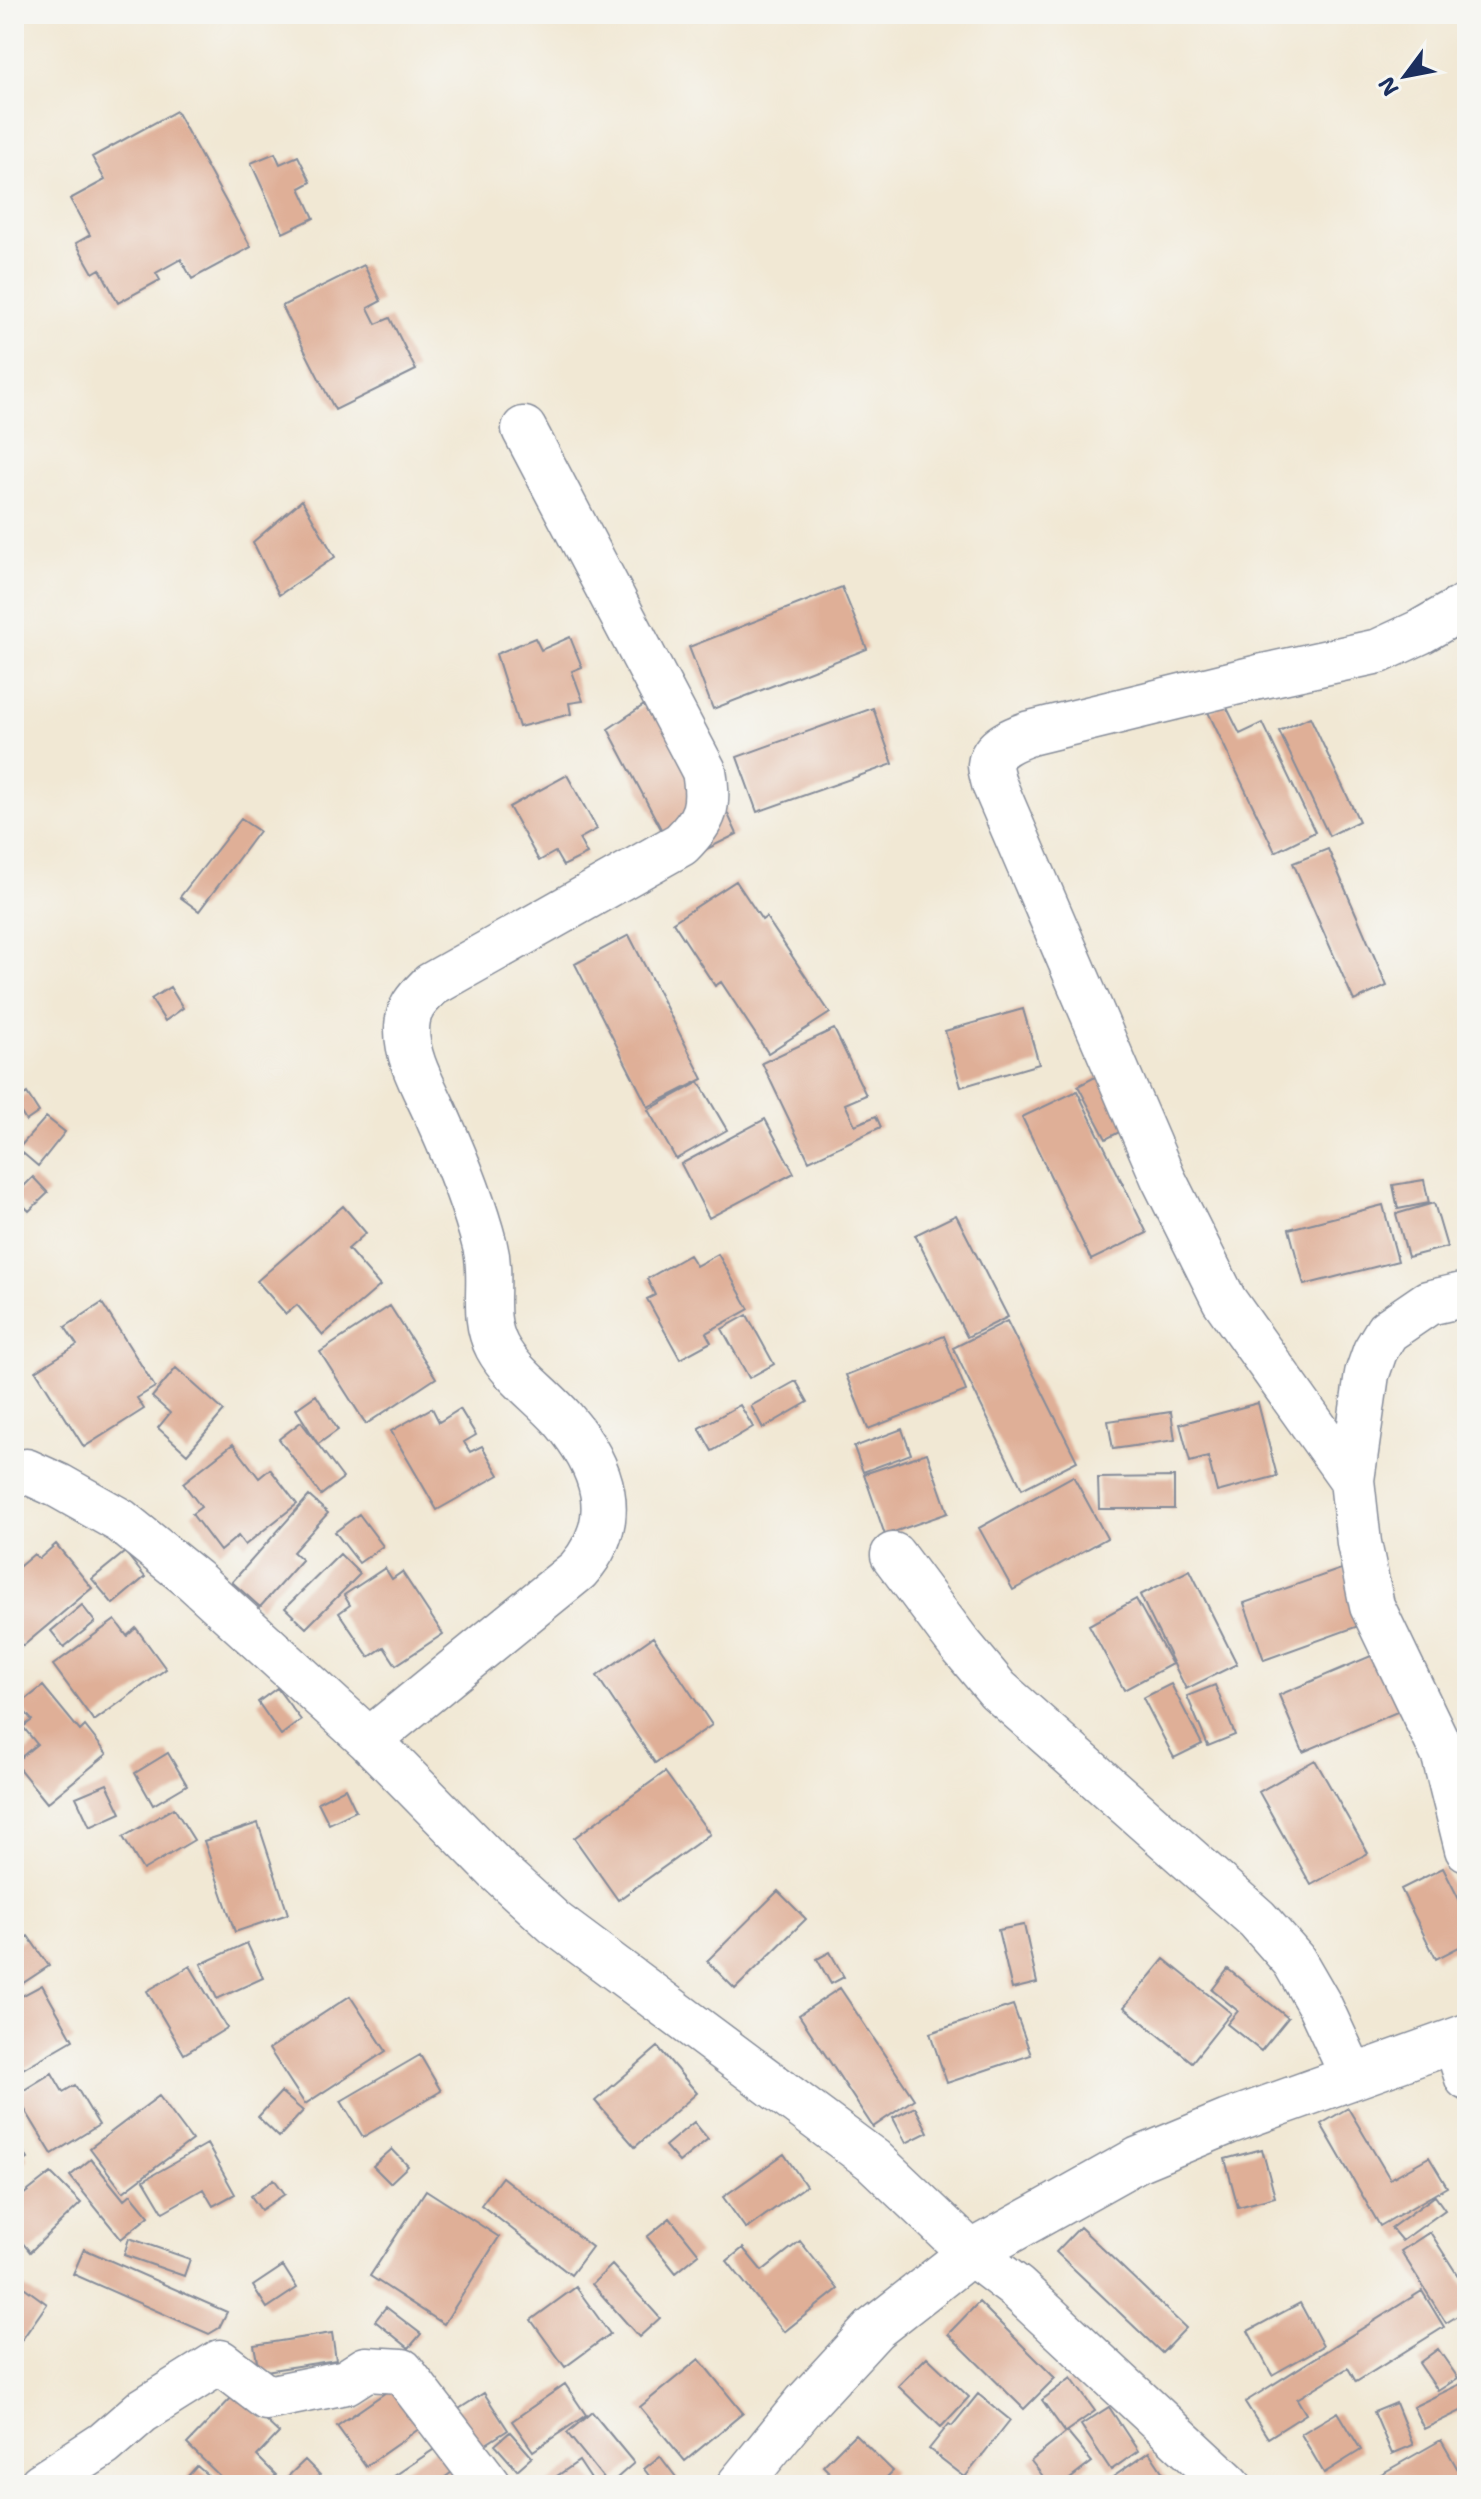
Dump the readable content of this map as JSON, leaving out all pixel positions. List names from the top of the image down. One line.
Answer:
{"north":"bottom left"}
